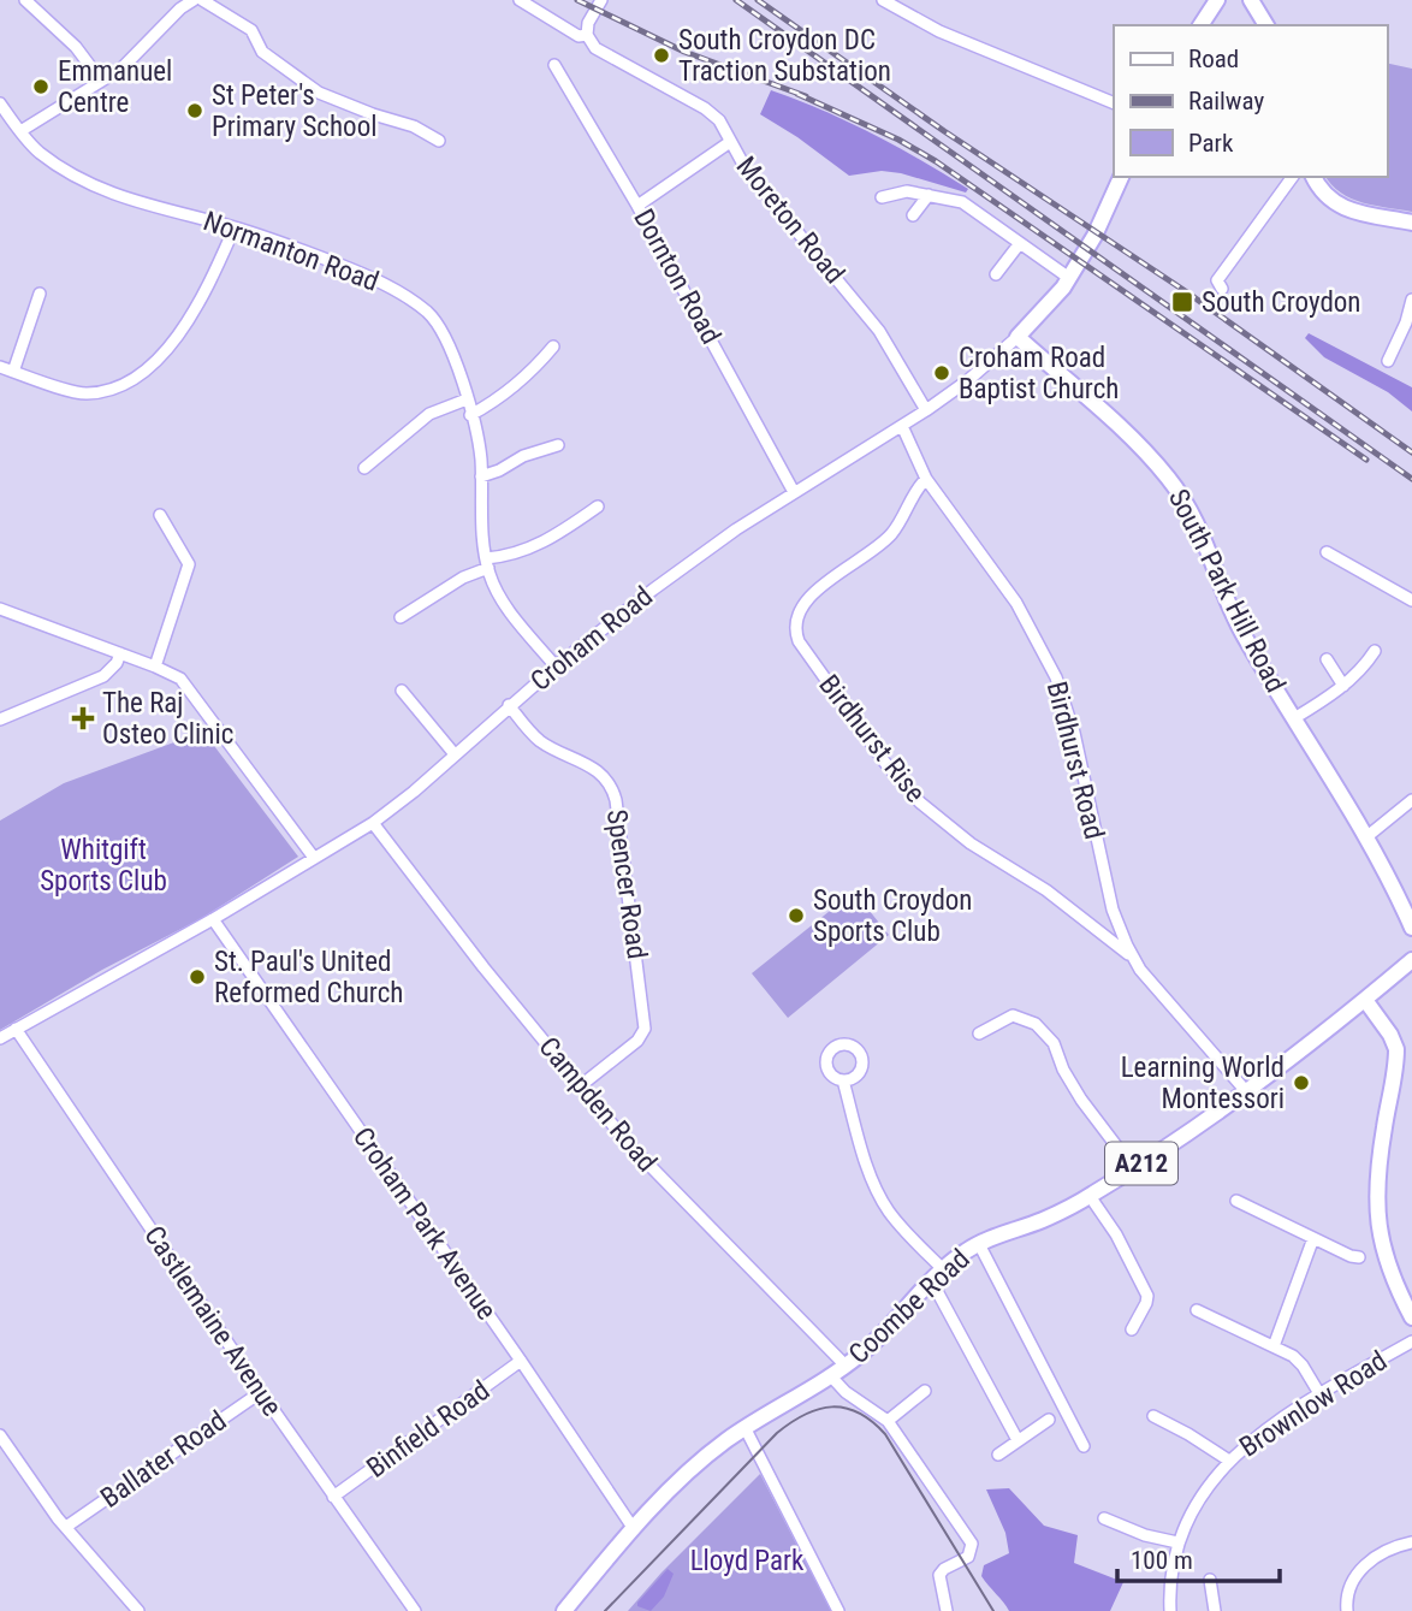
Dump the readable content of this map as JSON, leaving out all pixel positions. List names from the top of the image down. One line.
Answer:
{"streets":{"main road":["South Park Hill Road","Croham Road","A212","Coombe Road"],"street":["Moreton Road","Normanton Road","Dornton Road","Birdhurst Rise","Birdhurst Road","Spencer Road","Campden Road","Croham Park Avenue","Castlemaine Avenue","Brownlow Road","Binfield Road","Ballater Road"]},"crossings":[["Moreton Road","Croham Road"],["Normanton Road","Croham Road"],["Dornton Road","Croham Road"],["South Park Hill Road","Croham Road"],["Croham Road","Birdhurst Road"],["Croham Road","Spencer Road"],["Croham Road","Campden Road"],["Croham Road","Croham Park Avenue"],["Croham Road","Castlemaine Avenue"],["Birdhurst Rise","Birdhurst Road"],["Birdhurst Road","Coombe Road"],["Spencer Road","Campden Road"],["Campden Road","Coombe Road"],["Croham Park Avenue","Coombe Road"],["Croham Park Avenue","Binfield Road"],["Castlemaine Avenue","Binfield Road"],["Castlemaine Avenue","Ballater Road"]],"parks":["Whitgift Sports Club","Lloyd Park"],"places":{"other":["South Croydon DC Traction Substation","Emmanuel Centre","St Peter's Primary School","Croham Road Baptist Church","South Croydon Sports Club","St. Paul's United Reformed Church","Learning World Montessori"],"transit":["South Croydon"],"health":["The Raj Osteo Clinic"]},"legend":["Road","Railway","Park"],"scale_bar":"100 m"}
